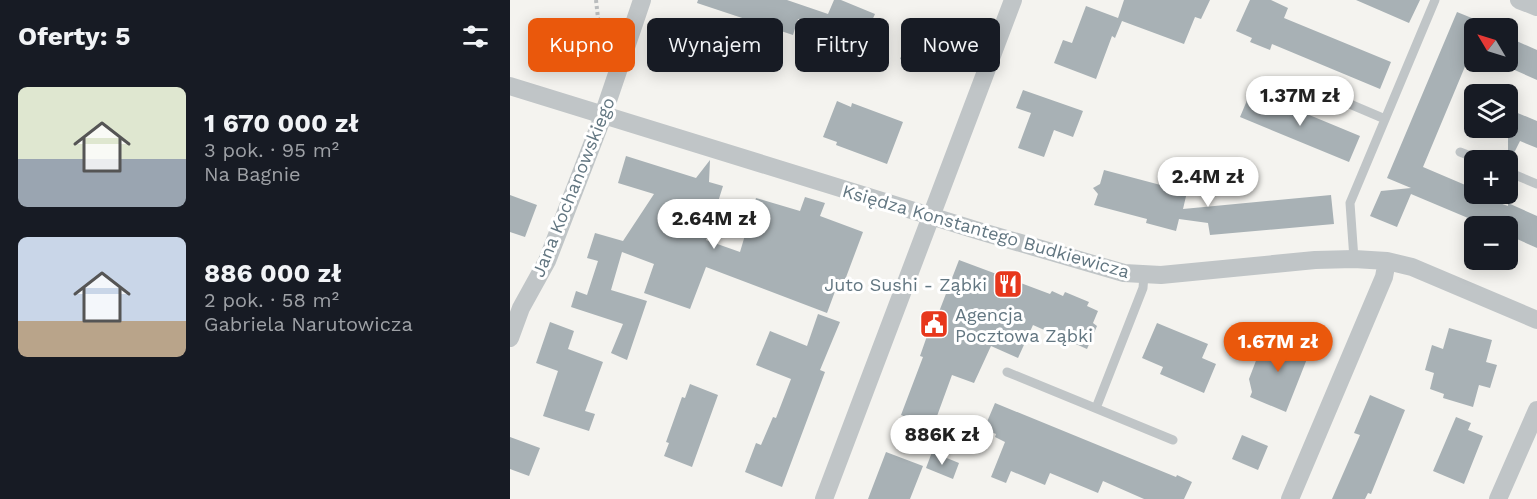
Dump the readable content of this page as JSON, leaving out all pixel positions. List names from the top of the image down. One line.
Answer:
{"streets":{"street":["Jana Kochanowskiego","Księdza Konstantego Budkiewicza"]},"crossings":[["Jana Kochanowskiego","Księdza Konstantego Budkiewicza"]],"places":{"restaurant":["Juto Sushi - Ząbki"],"public building":["Agencja Pocztowa Ząbki"]},"north":"top left","page":{"heading":"Oferty: 5","map_buttons":["+","−"],"chip":["Kupno","Wynajem","Filtry","Nowe"],"list":[{"name":"1 670 000 zł","note":"3 pok. · 95 m² · Na Bagnie"},{"name":"886 000 zł","note":"2 pok. · 58 m² · Gabriela Narutowicza"}],"price":["1.37M zł","2.4M zł","2.64M zł","1.67M zł","886K zł"]}}
